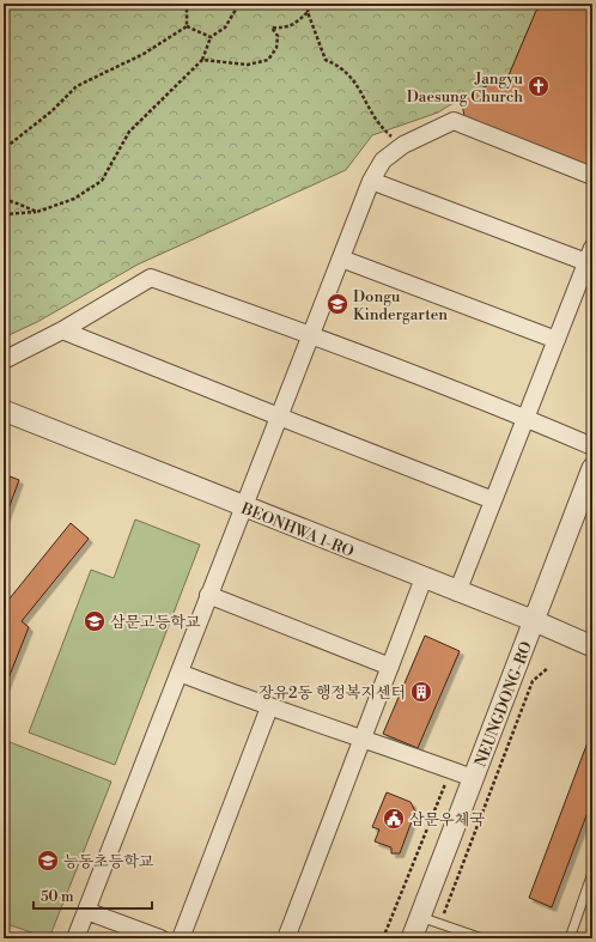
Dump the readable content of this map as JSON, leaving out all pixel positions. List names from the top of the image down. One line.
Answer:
{"streets":{"street":["BEONHWA 1-RO","NEUNGDONG-RO"]},"crossings":[["BEONHWA 1-RO","NEUNGDONG-RO"]],"places":{"church":["Jangyu Daesung Church"],"school or university":["Dongu Kindergarten","삼문고등학교","능동초등학교"],"building":["장유2동 행정복지센터"],"public building":["삼문우체국"]},"scale_bar":"50 m"}
